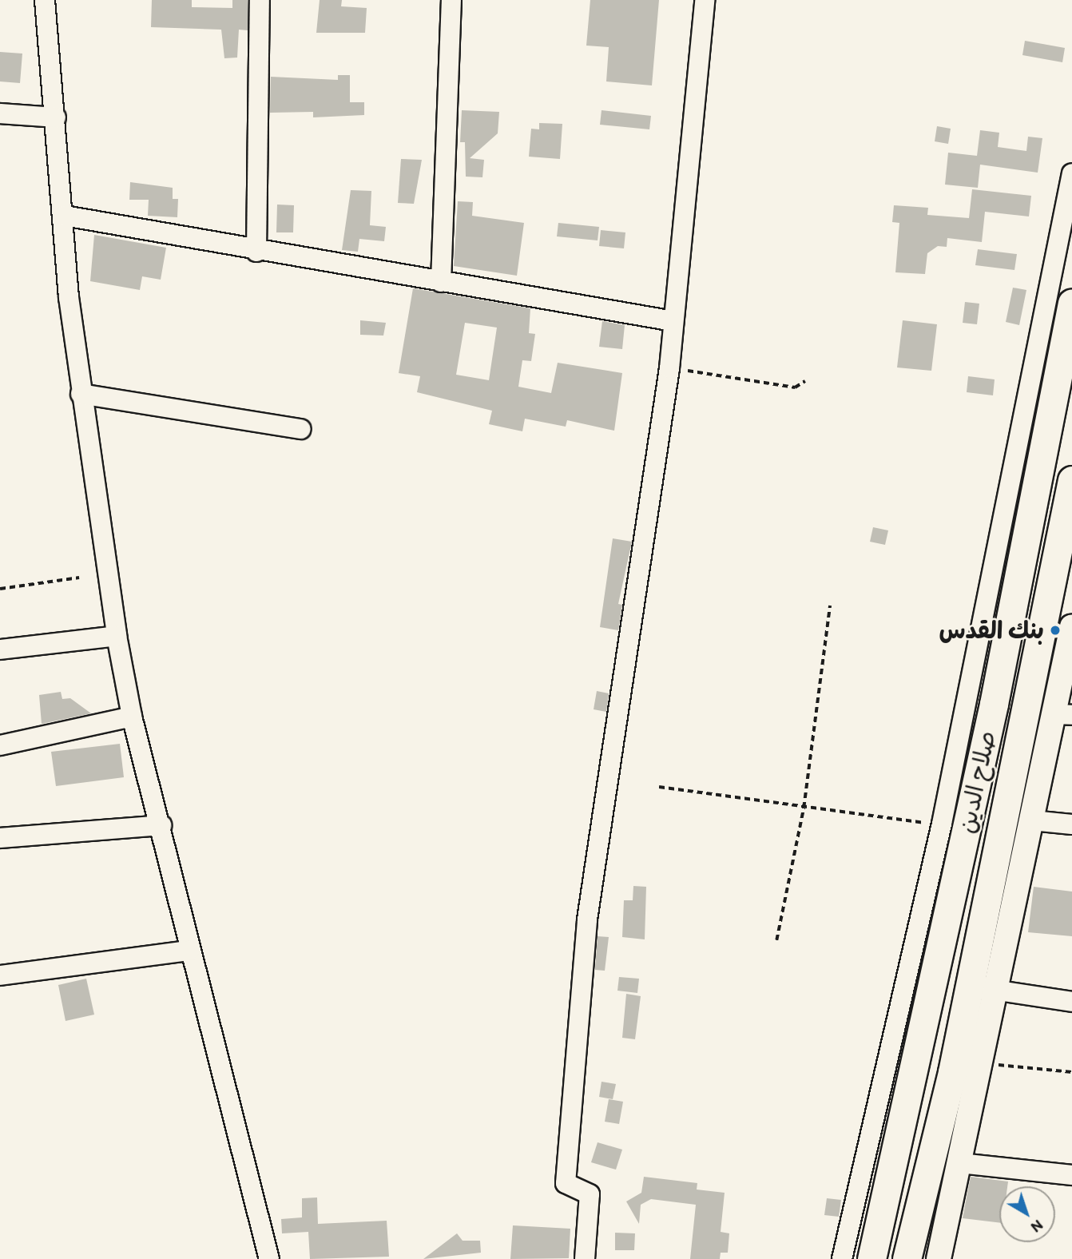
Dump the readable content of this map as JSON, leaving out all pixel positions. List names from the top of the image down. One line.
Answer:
{"streets":{"highway":["صلاح الدين"]},"places":["بنك القدس"],"north":"bottom right"}
